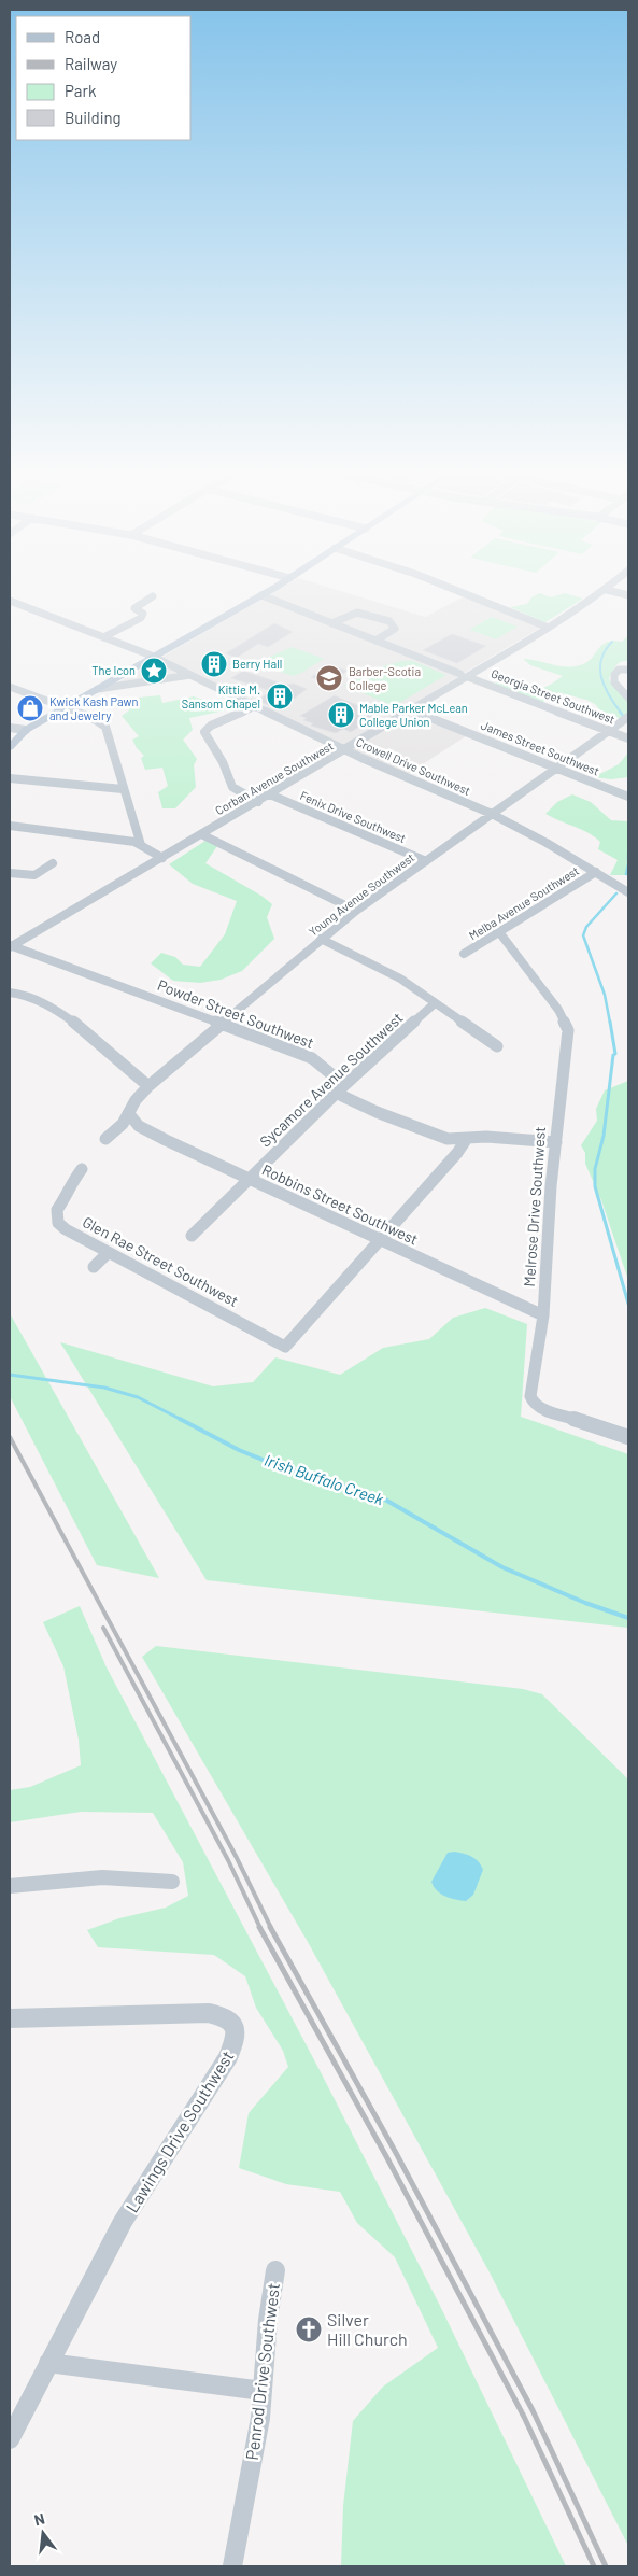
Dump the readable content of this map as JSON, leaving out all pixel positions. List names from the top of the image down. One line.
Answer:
{"streets":{"street":["Georgia Street Southwest","James Street Southwest","Crowell Drive Southwest","Corban Avenue Southwest","Fenix Drive Southwest","Young Avenue Southwest","Melba Avenue Southwest","Powder Street Southwest","Sycamore Avenue Southwest","Robbins Street Southwest","Melrose Drive Southwest","Glen Rae Street Southwest","Lawings Drive Southwest","Penrod Drive Southwest"]},"crossings":[["Georgia Street Southwest","Corban Avenue Southwest"],["Georgia Street Southwest","Young Avenue Southwest"],["James Street Southwest","Corban Avenue Southwest"],["James Street Southwest","Young Avenue Southwest"],["Crowell Drive Southwest","Corban Avenue Southwest"],["Crowell Drive Southwest","Young Avenue Southwest"],["Crowell Drive Southwest","Melba Avenue Southwest"],["Corban Avenue Southwest","Fenix Drive Southwest"],["Corban Avenue Southwest","Powder Street Southwest"],["Fenix Drive Southwest","Young Avenue Southwest"],["Young Avenue Southwest","Powder Street Southwest"],["Young Avenue Southwest","Robbins Street Southwest"],["Melba Avenue Southwest","Melrose Drive Southwest"],["Powder Street Southwest","Sycamore Avenue Southwest"],["Powder Street Southwest","Melrose Drive Southwest"],["Sycamore Avenue Southwest","Robbins Street Southwest"],["Robbins Street Southwest","Melrose Drive Southwest"],["Robbins Street Southwest","Glen Rae Street Southwest"]],"water":["Irish Buffalo Creek"],"places":{"building":["Berry Hall","Kittie M. Sansom Chapel","Mable Parker McLean College Union"],"place":["The Icon"],"school or university":["Barber-Scotia College"],"shop":["Kwick Kash Pawn and Jewelry"],"church":["Silver Hill Church"]},"legend":["Road","Railway","Park","Building"],"north":"top"}
